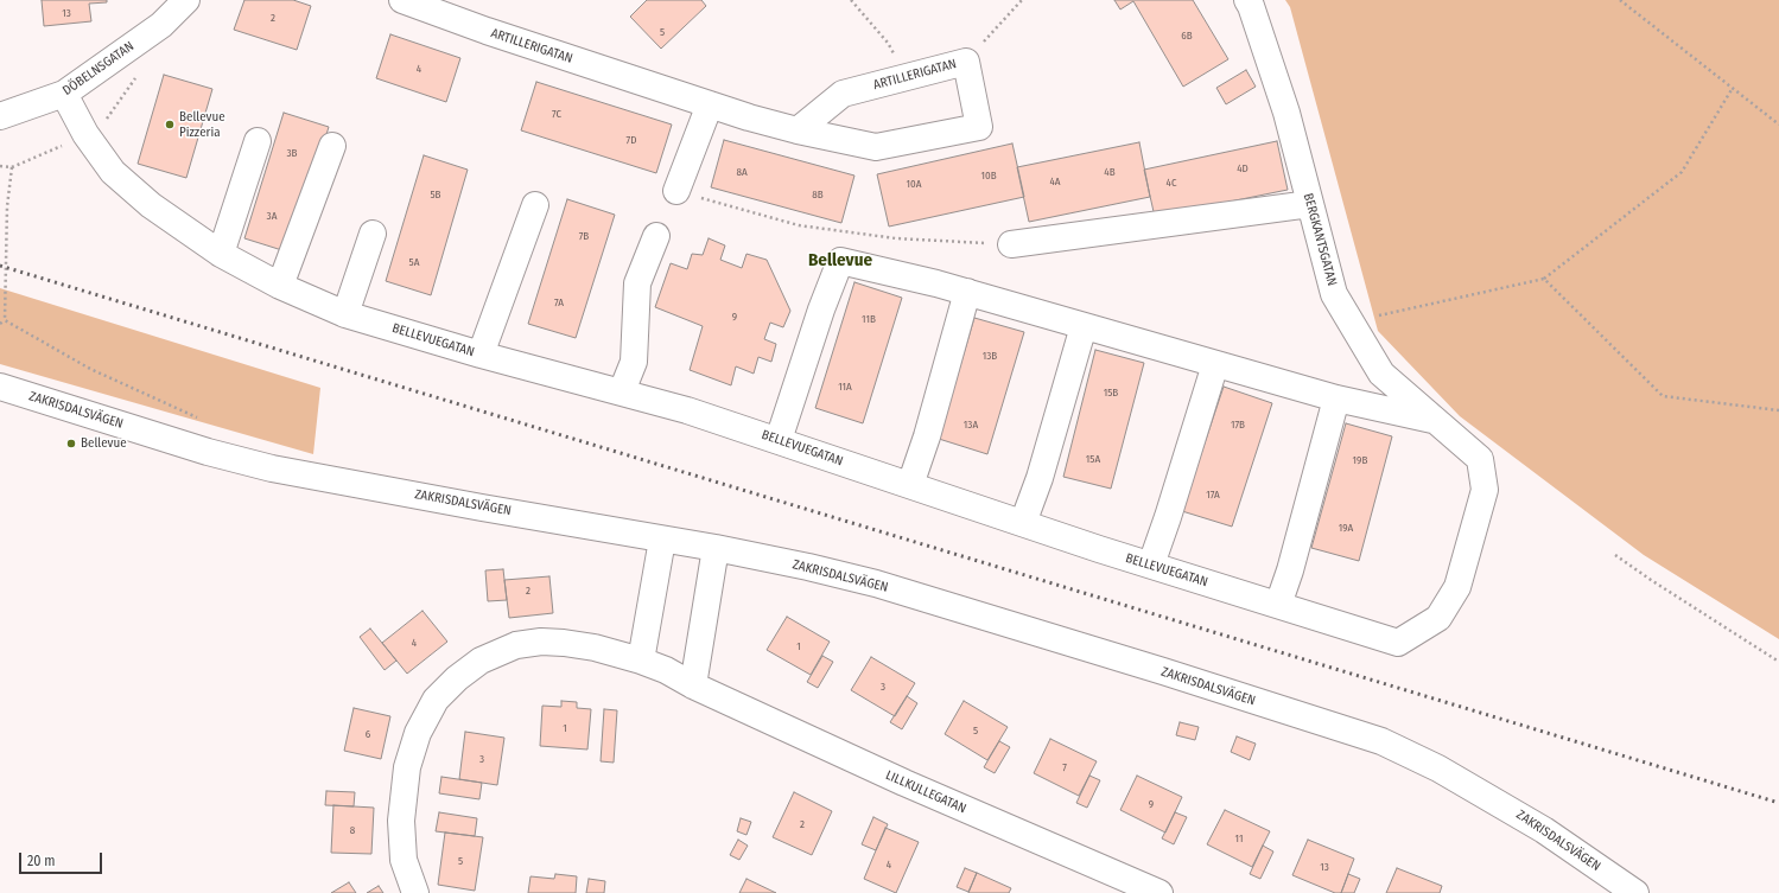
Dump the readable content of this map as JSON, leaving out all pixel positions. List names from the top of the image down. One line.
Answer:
{"streets":{"street":["ARTILLERIGATAN","DÖBELNSGATAN","BERGKANTSGATAN","BELLEVUEGATAN","ZAKRISDALSVÄGEN","LILLKULLEGATAN"]},"crossings":[["DÖBELNSGATAN","BELLEVUEGATAN"],["BERGKANTSGATAN","BELLEVUEGATAN"]],"districts":["Bellevue"],"places":["Bellevue Pizzeria","Bellevue"],"house_numbers":["13","2","5","6B","4","7C","7D","3B","4D","8A","4B","10B","4A","4C","10A","5B","8B","3A","7B","5A","7A","9","11B","13B","11A","15B","13A","17B","15A","19B","17A","19A","2","4","1","3","1","5","6","3","7","9","2","8","11","5","4","13"],"scale_bar":"20 m"}
